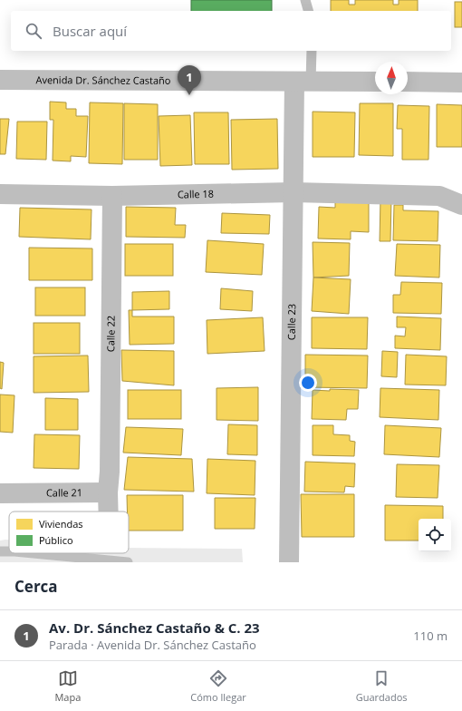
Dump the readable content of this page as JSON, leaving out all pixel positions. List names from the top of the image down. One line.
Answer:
{"streets":{"street":["Avenida Dr. Sánchez Castaño","Calle 18","Calle 23","Calle 22","Calle 21"]},"crossings":[["Avenida Dr. Sánchez Castaño","Calle 23"],["Calle 18","Calle 23"],["Calle 18","Calle 22"],["Calle 22","Calle 21"]],"legend":["Viviendas","Público"],"north":"top","page":{"search":"Buscar aquí","pins":"1","heading":"Cerca","list":[{"mark":"1","name":"Av. Dr. Sánchez Castaño & C. 23","note":"Parada · Avenida Dr. Sánchez Castaño","value":"110 m"}],"nav":["Mapa","Cómo llegar","Guardados"]}}
